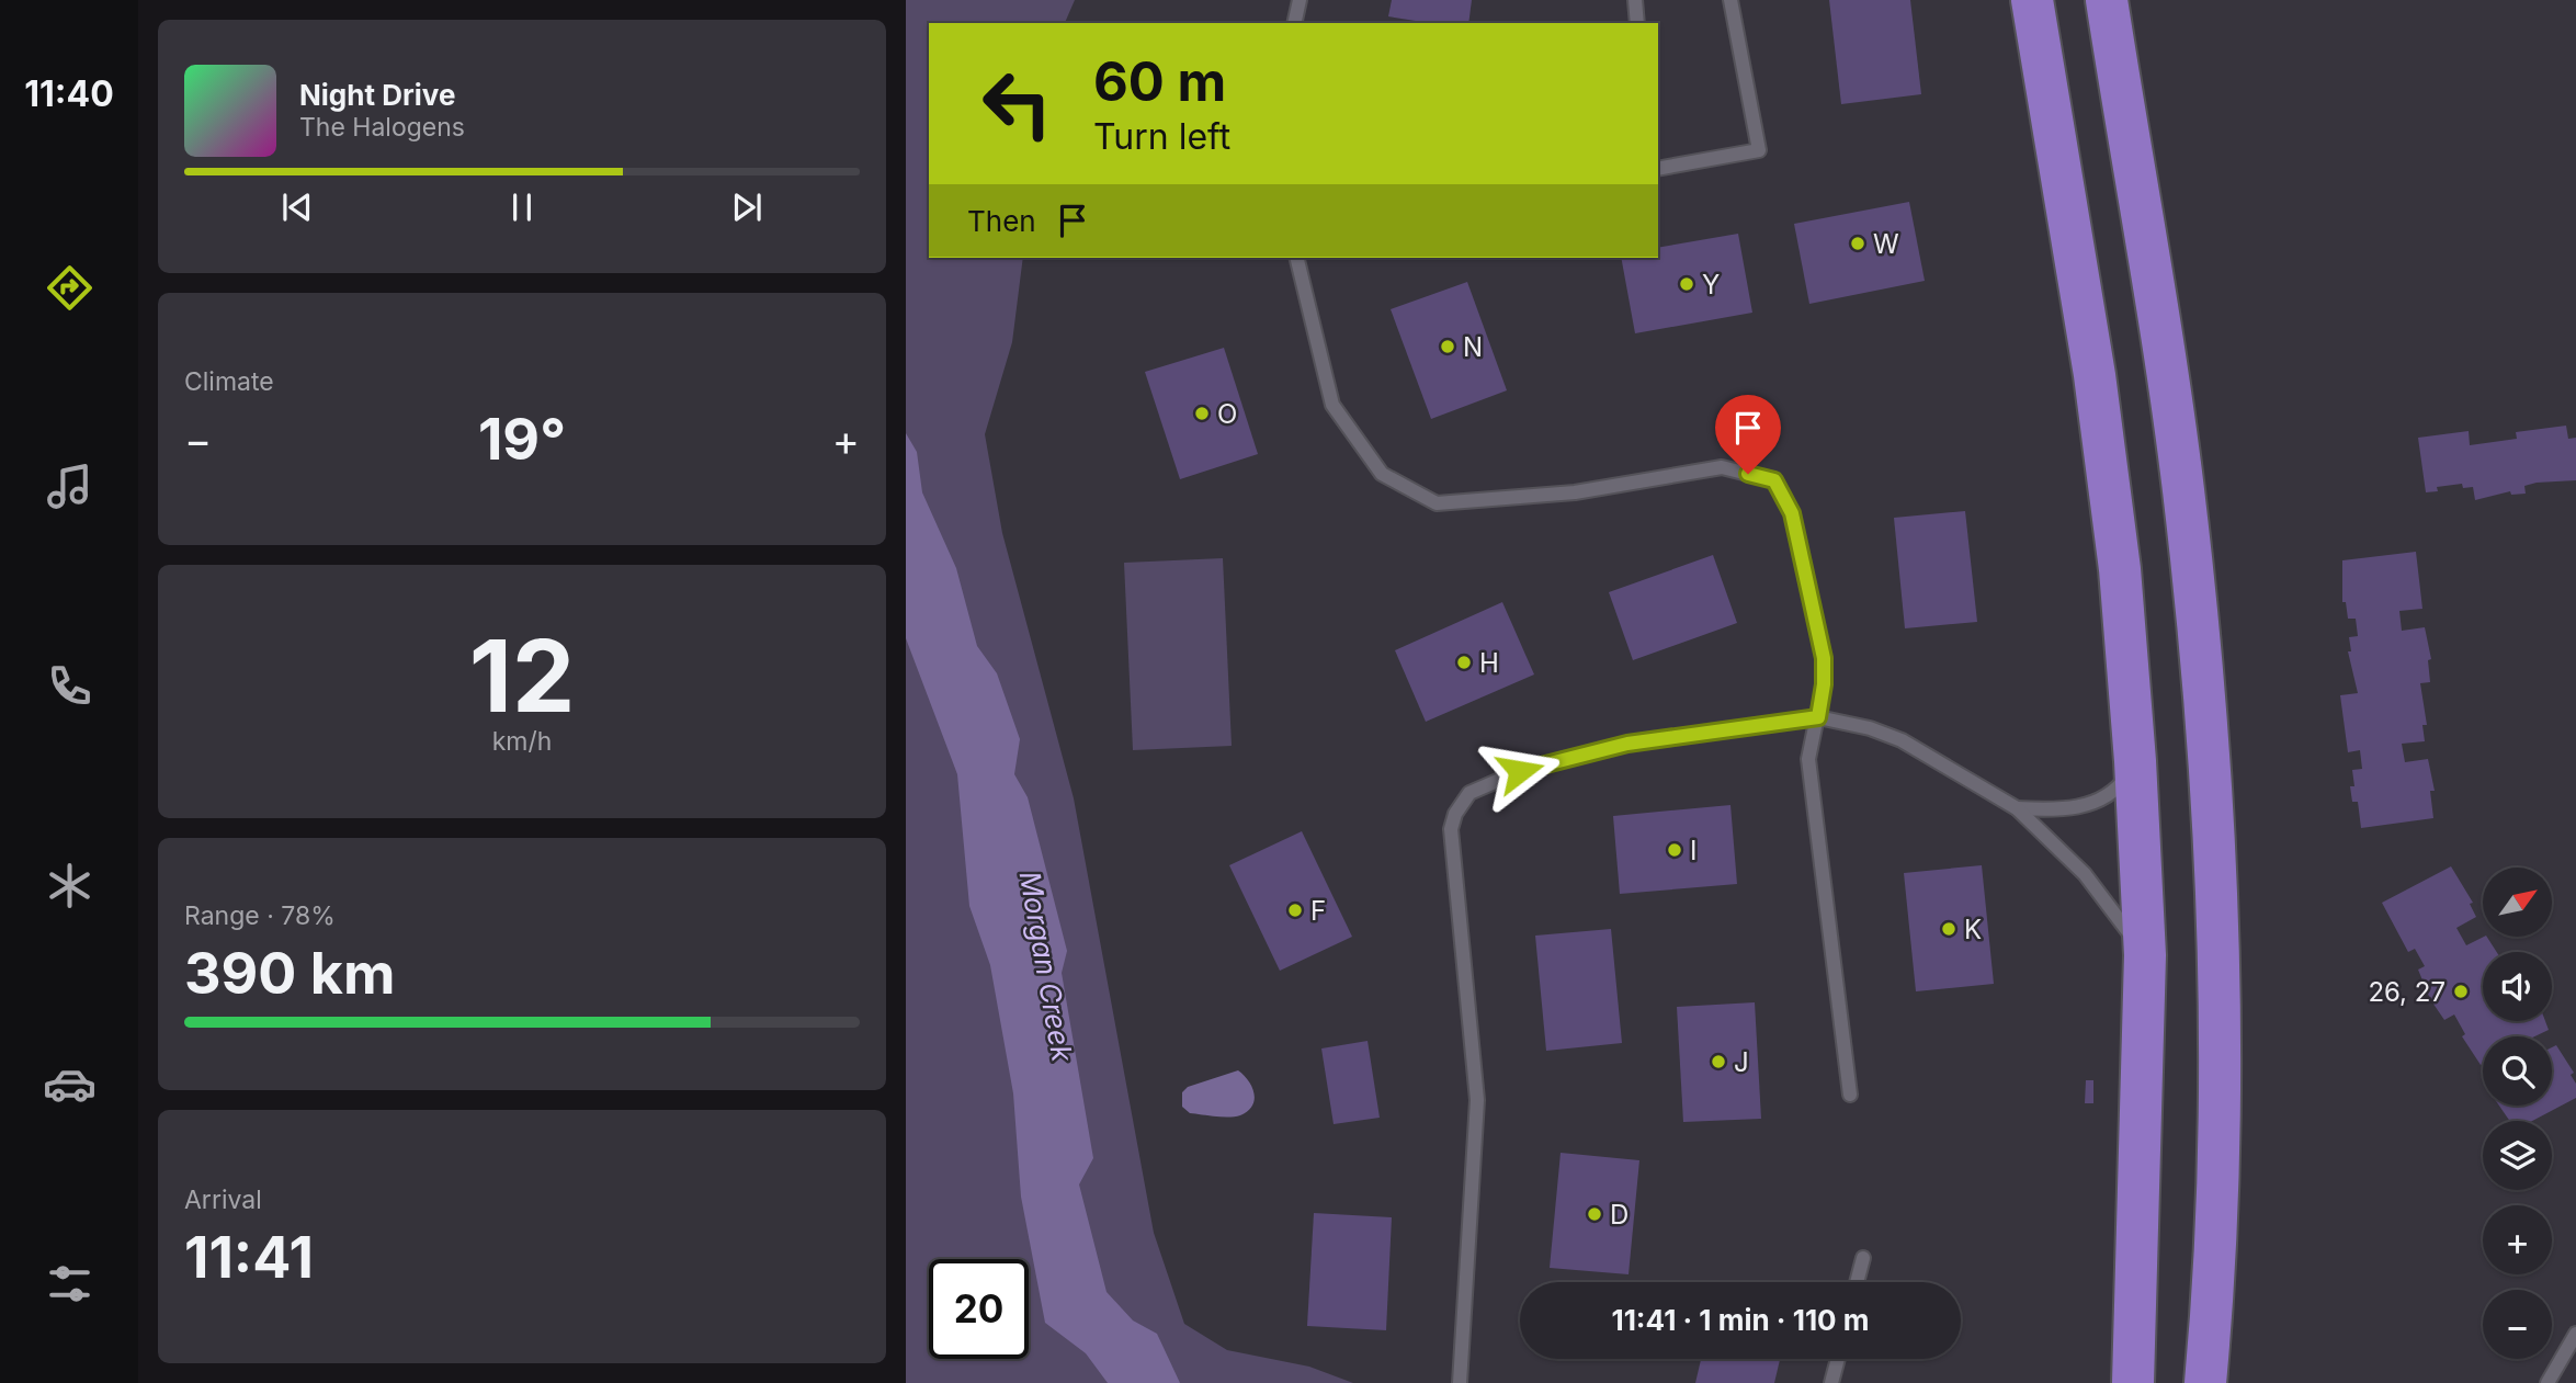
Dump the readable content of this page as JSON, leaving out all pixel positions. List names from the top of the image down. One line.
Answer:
{"water":["Morgan Creek"],"places":["W","Y","N","O","H","I","F","K","26, 27","J","D"],"north":"top right","page":{"tabs":"11:40","turn":["60 m","Turn left"],"song":["Night Drive","The Halogens"],"then":"Then","tile":["Climate",["12","km/h"],["Range · 78%","390 km"],["Arrival","11:41"]],"heat":["−","19°","+"],"map_buttons":["+","−"],"limit":"20","trip":"11:41 · 1 min · 110 m"}}
